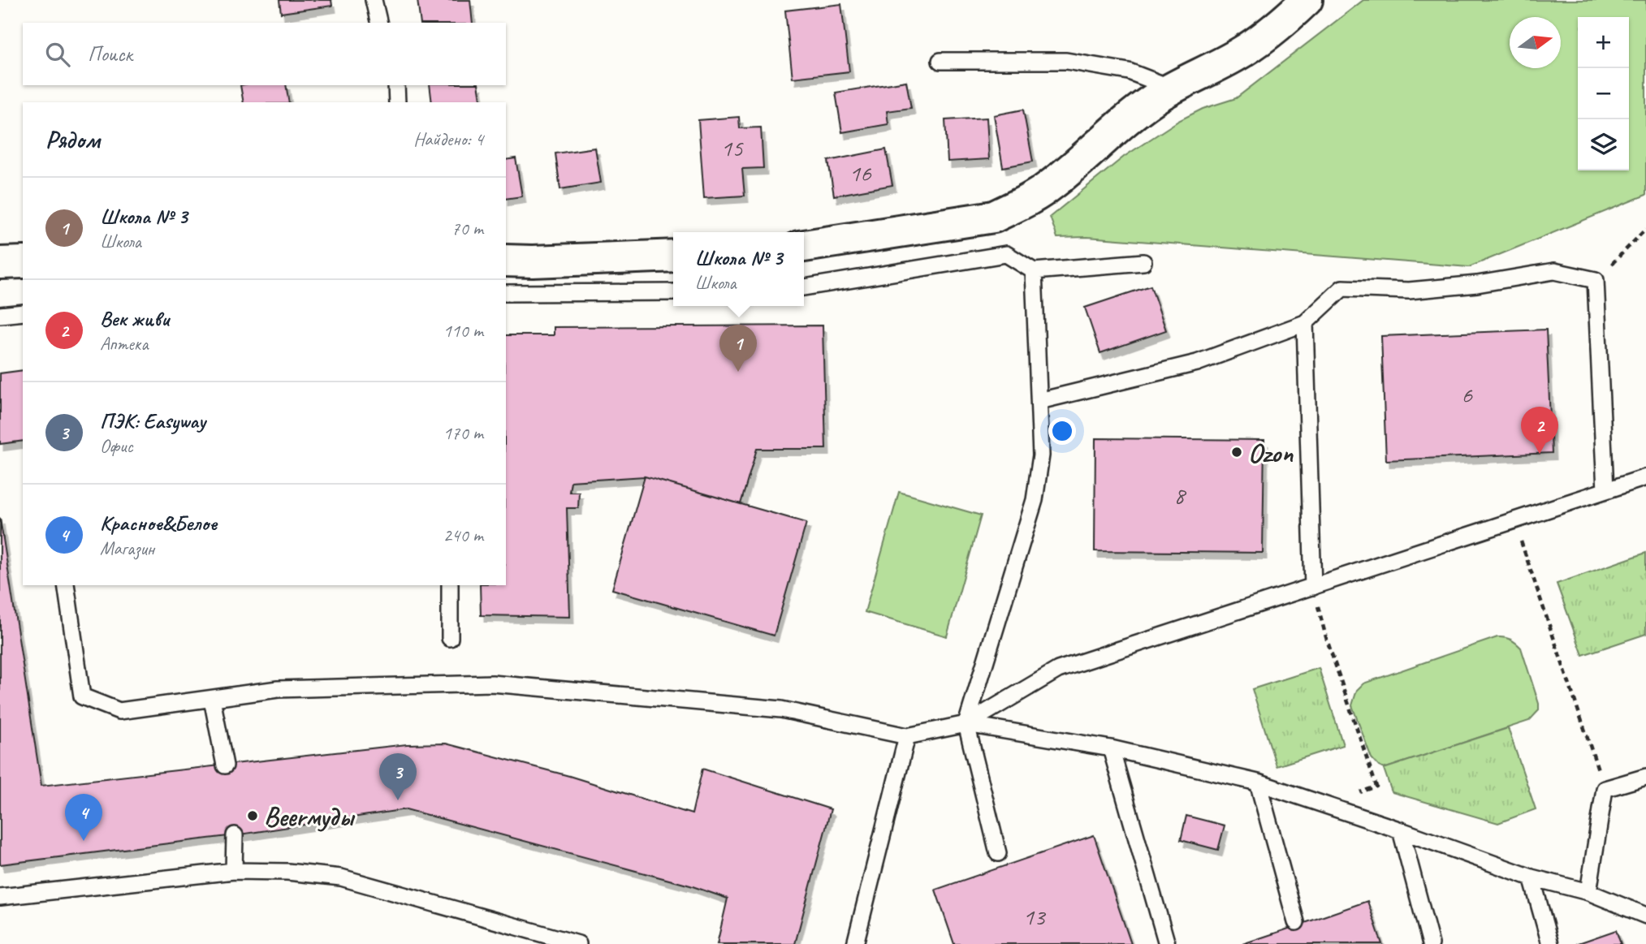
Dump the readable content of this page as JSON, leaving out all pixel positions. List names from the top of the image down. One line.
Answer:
{"places":["Ozon","Beerмуды"],"house_numbers":["15","16","6","8","13"],"north":"right","page":{"map_buttons":["+","−"],"search":"Поиск","heading":["Рядом","Найдено: 4"],"list":[{"mark":"1","name":"Школа № 3","note":"Школа","value":"70 m"},{"mark":"2","name":"Век живи","note":"Аптека","value":"110 m"},{"mark":"3","name":"ПЭК: Easyway","note":"Офис","value":"170 m"},{"mark":"4","name":"Красное&Белое","note":"Магазин","value":"240 m"}],"popup":["Школа № 3","Школа"],"pins":["1","2","3","4"]}}
